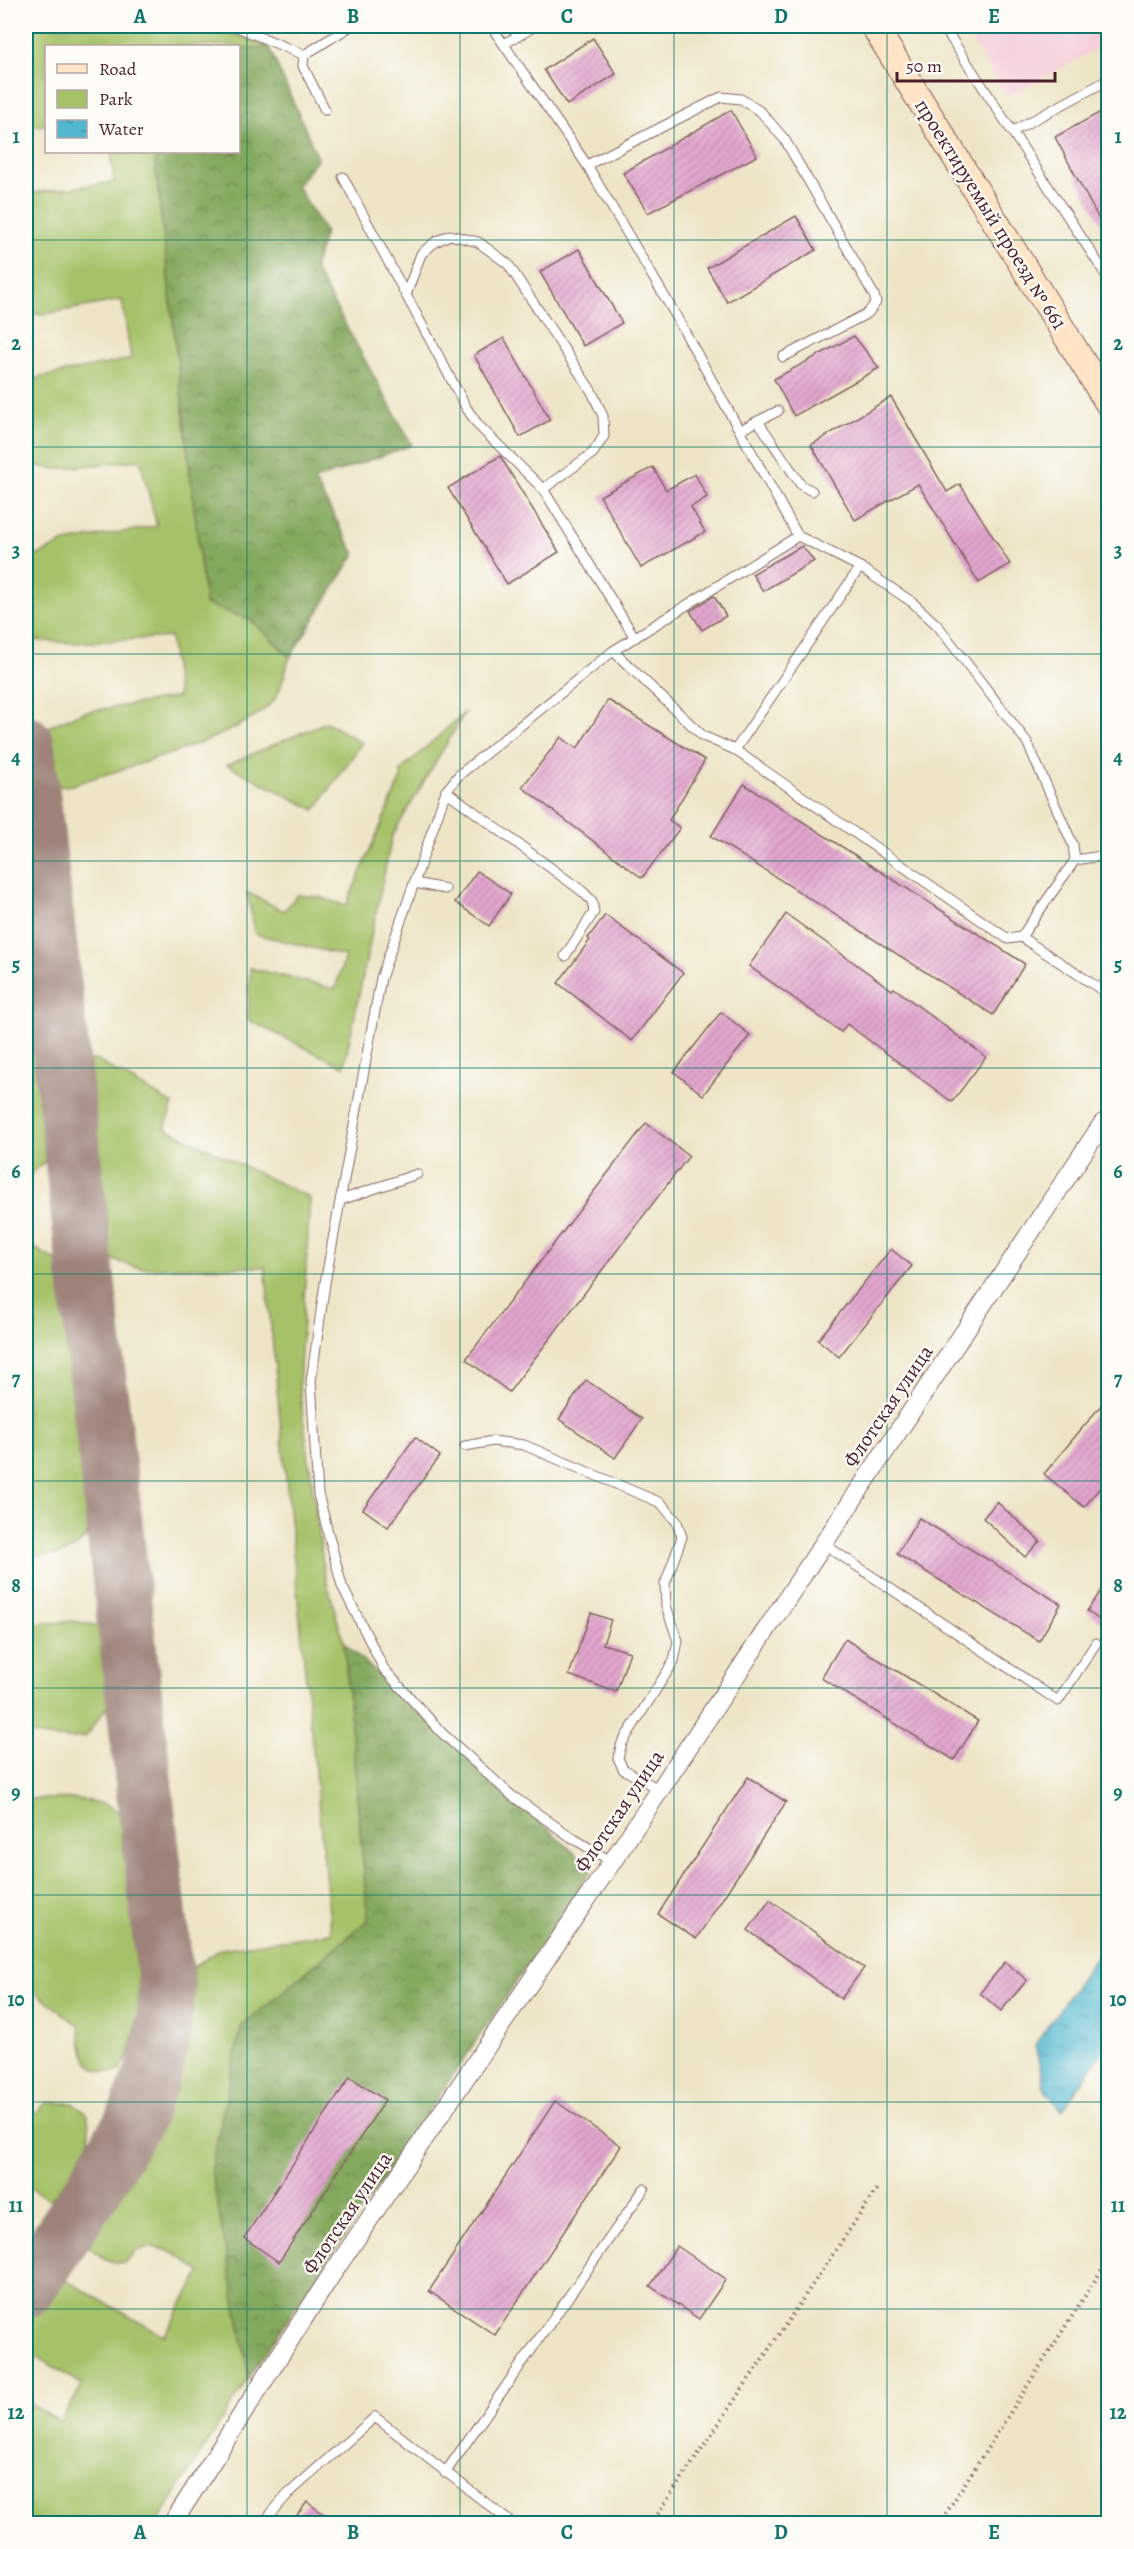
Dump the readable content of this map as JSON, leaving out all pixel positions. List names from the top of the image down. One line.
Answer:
{"streets":{"main road":["проектируемый проезд № 661"],"street":["Флотская улица"]},"legend":["Road","Park","Water"],"scale_bar":"50 m","grid":{"columns":["A","B","C","D","E"],"rows":["1","2","3","4","5","6","7","8","9","10","11","12"]}}
